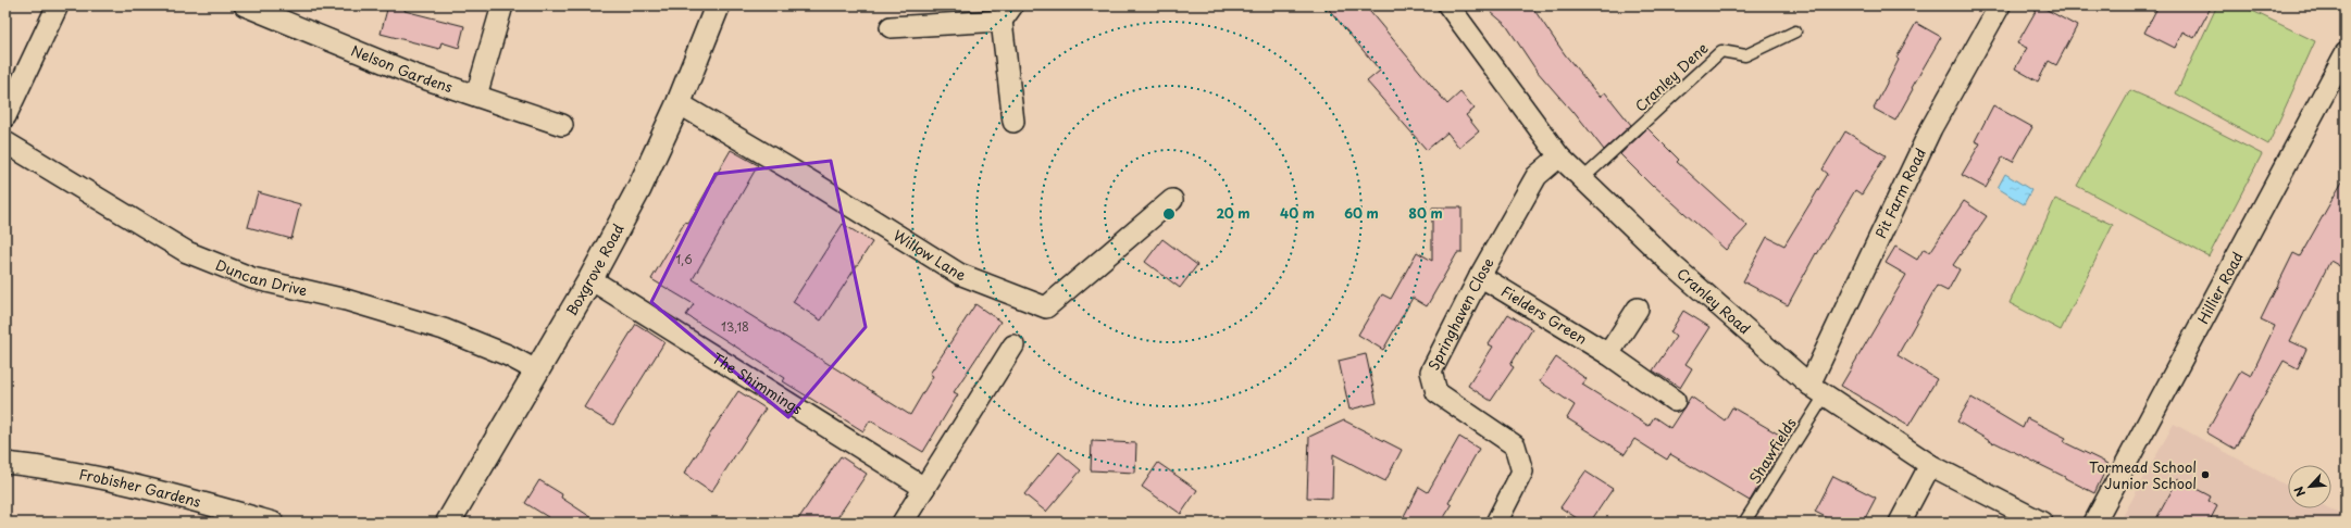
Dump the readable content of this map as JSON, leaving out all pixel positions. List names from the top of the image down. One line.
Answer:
{"streets":{"main road":["Boxgrove Road"],"street":["Nelson Gardens","Pit Farm Road","Willow Lane","Duncan Drive","Hillier Road","Cranley Road","Springhaven Close","Fielders Green","The Shimmings","Frobisher Gardens"],"lane":["Cranley Dene","Shawfields"]},"crossings":[["Cranley Dene","Cranley Road"],["Pit Farm Road","Cranley Road"],["Pit Farm Road","Shawfields"],["Willow Lane","Boxgrove Road"],["Boxgrove Road","Duncan Drive"],["Boxgrove Road","The Shimmings"],["Cranley Road","Springhaven Close"],["Cranley Road","Shawfields"],["Springhaven Close","Fielders Green"]],"places":["Tormead School Junior School"],"house_numbers":["1,6","13,18"],"north":"bottom left","rings":["20 m","40 m","60 m","80 m"]}
